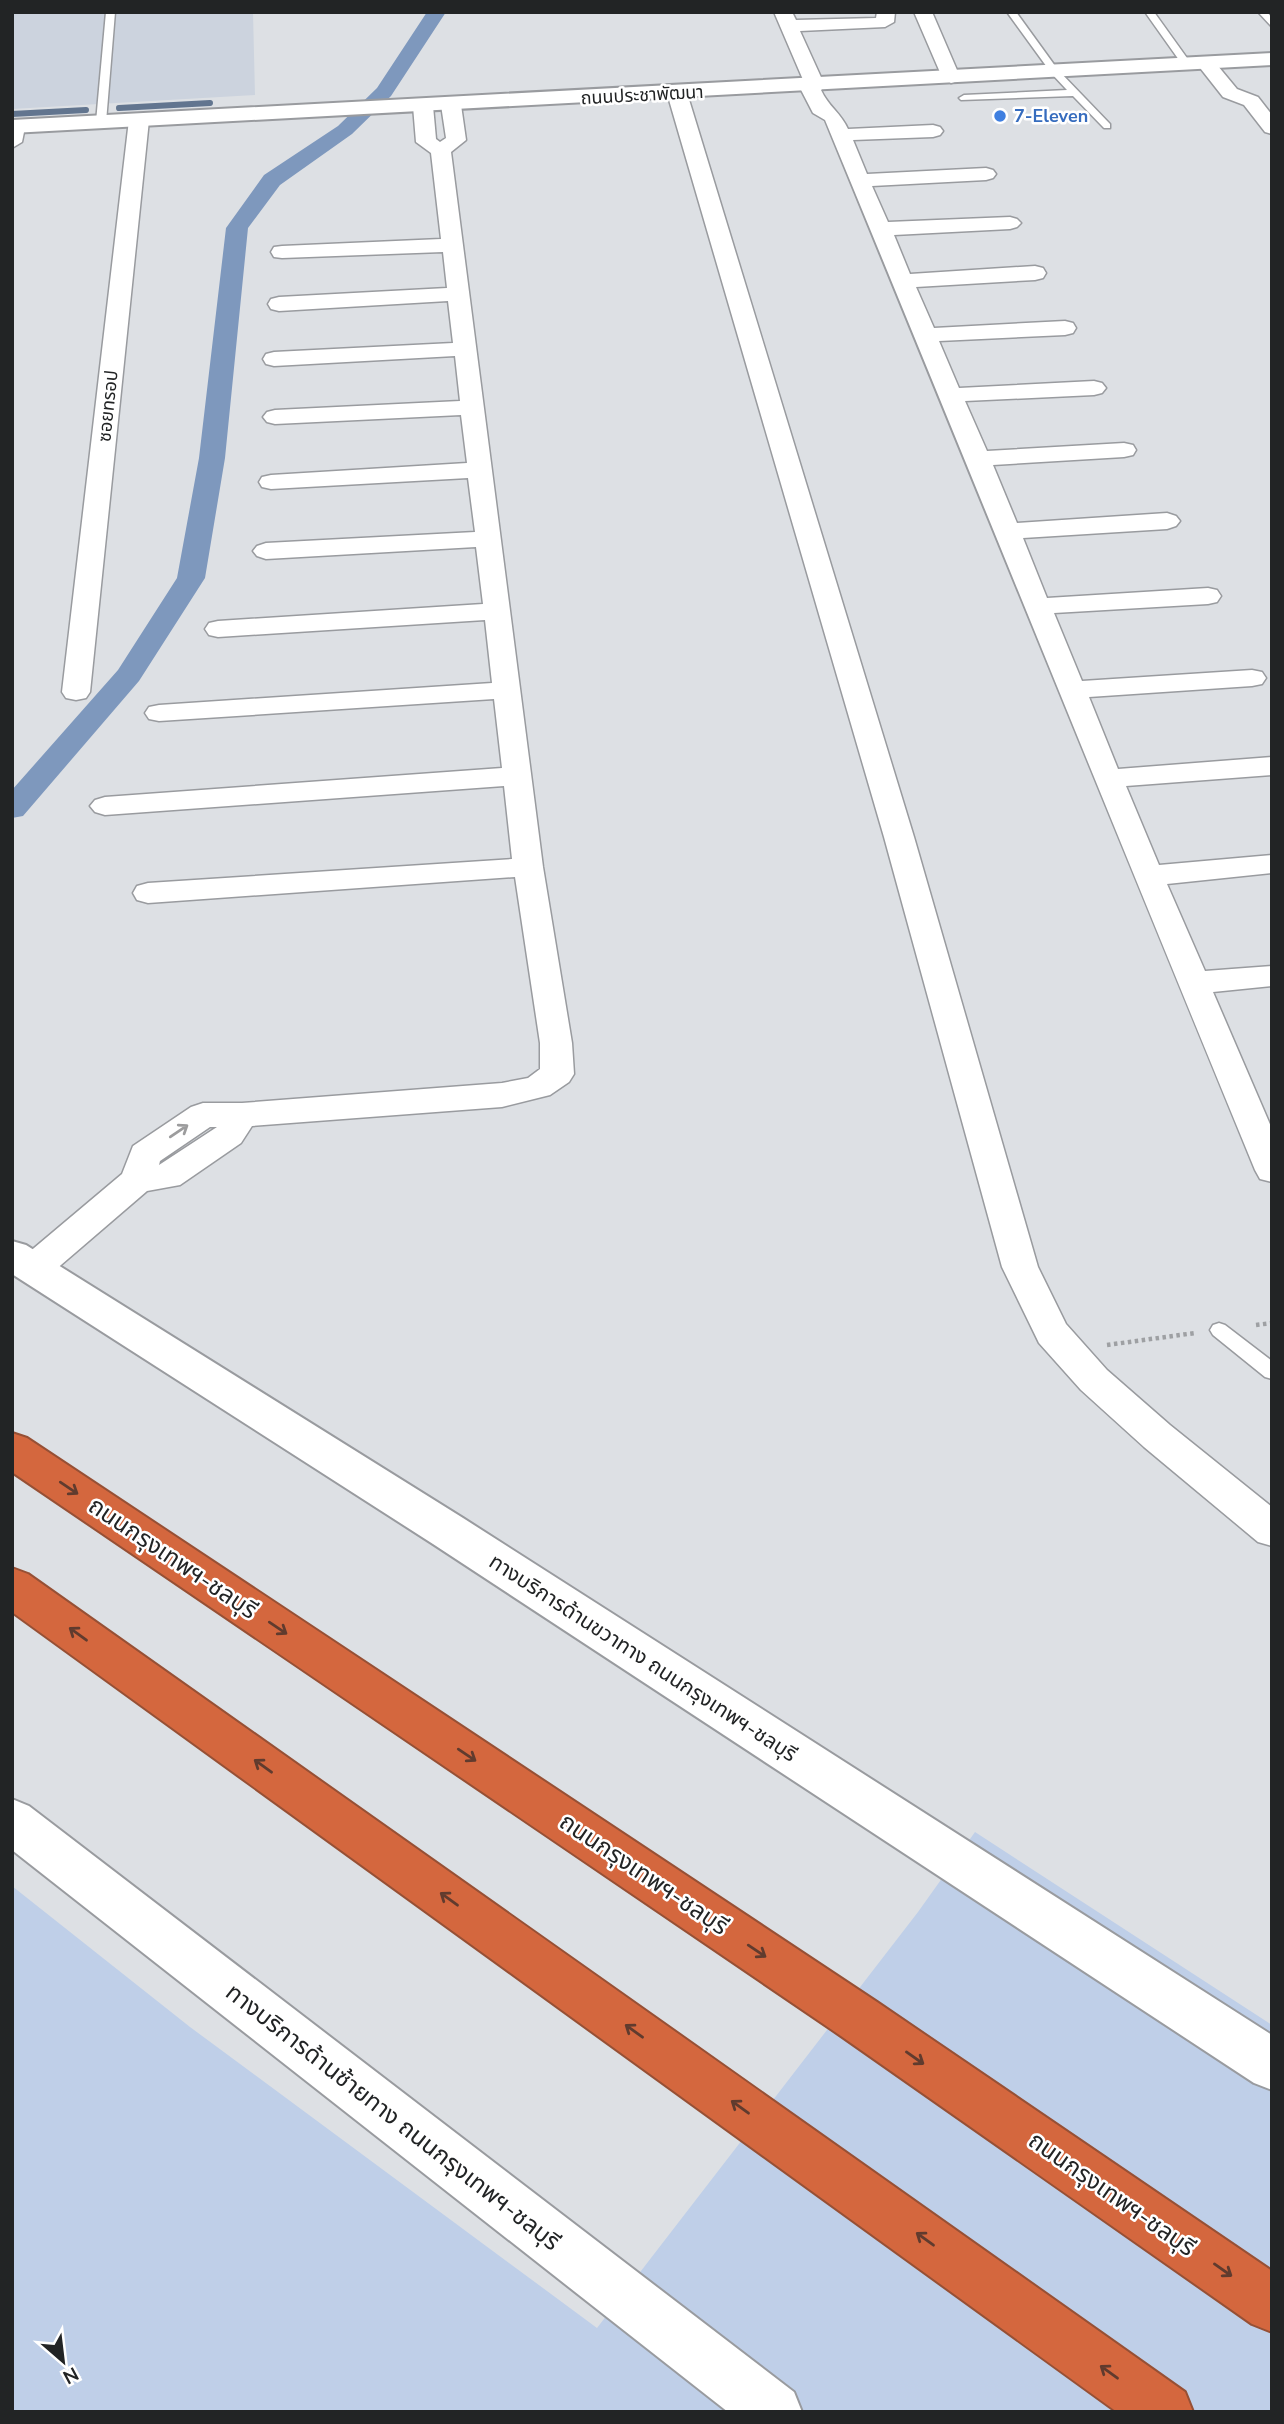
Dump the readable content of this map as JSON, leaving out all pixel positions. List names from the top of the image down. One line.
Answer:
{"streets":{"highway":["ถนนกรุงเทพฯ-ชลบุรี"],"street":["ถนนประชาพัฒนา","ซอยทรอป","ทางบริการด้านขวาทาง ถนนกรุงเทพฯ-ชลบุรี","ทางบริการด้านซ้ายทาง ถนนกรุงเทพฯ-ชลบุรี"]},"crossings":[["ถนนประชาพัฒนา","ซอยทรอป"]],"places":["7-Eleven"],"north":"bottom right"}
